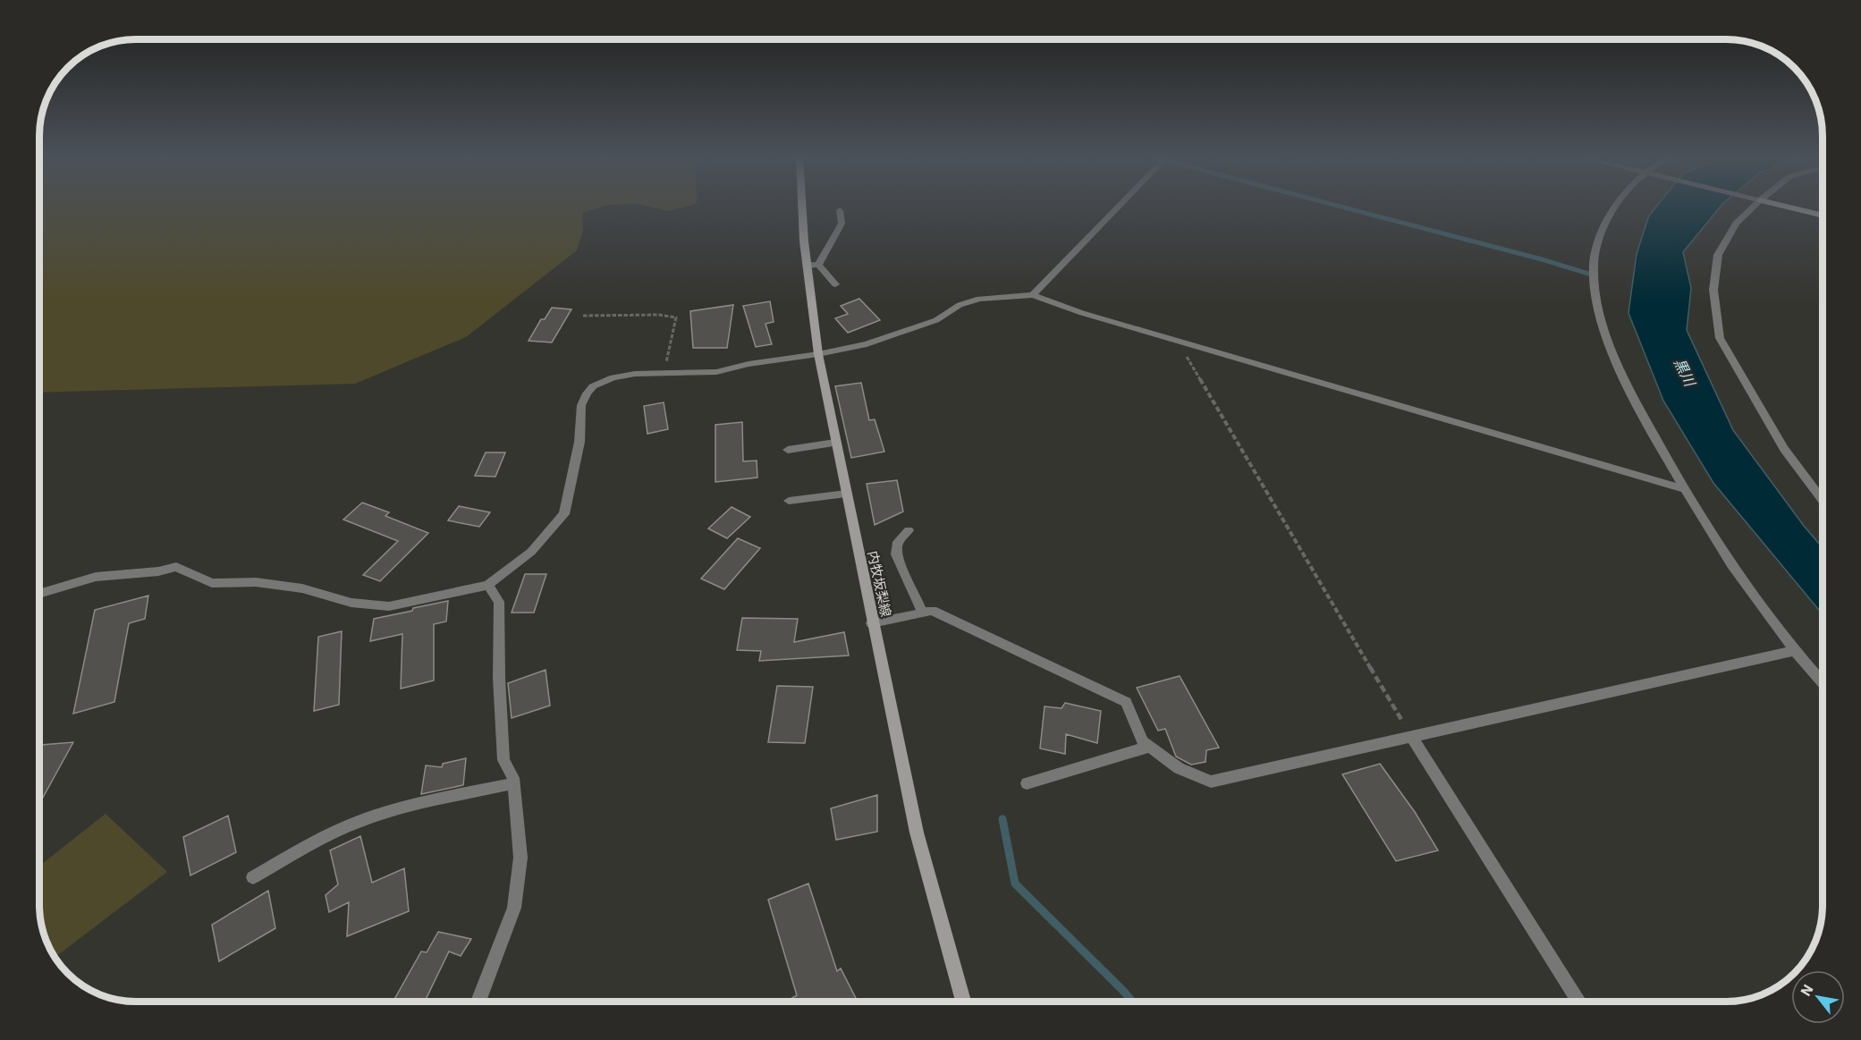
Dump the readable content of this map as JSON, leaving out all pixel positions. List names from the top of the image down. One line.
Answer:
{"streets":{"main road":["内牧坂梨線"]},"water":["黒川"],"north":"top left"}
